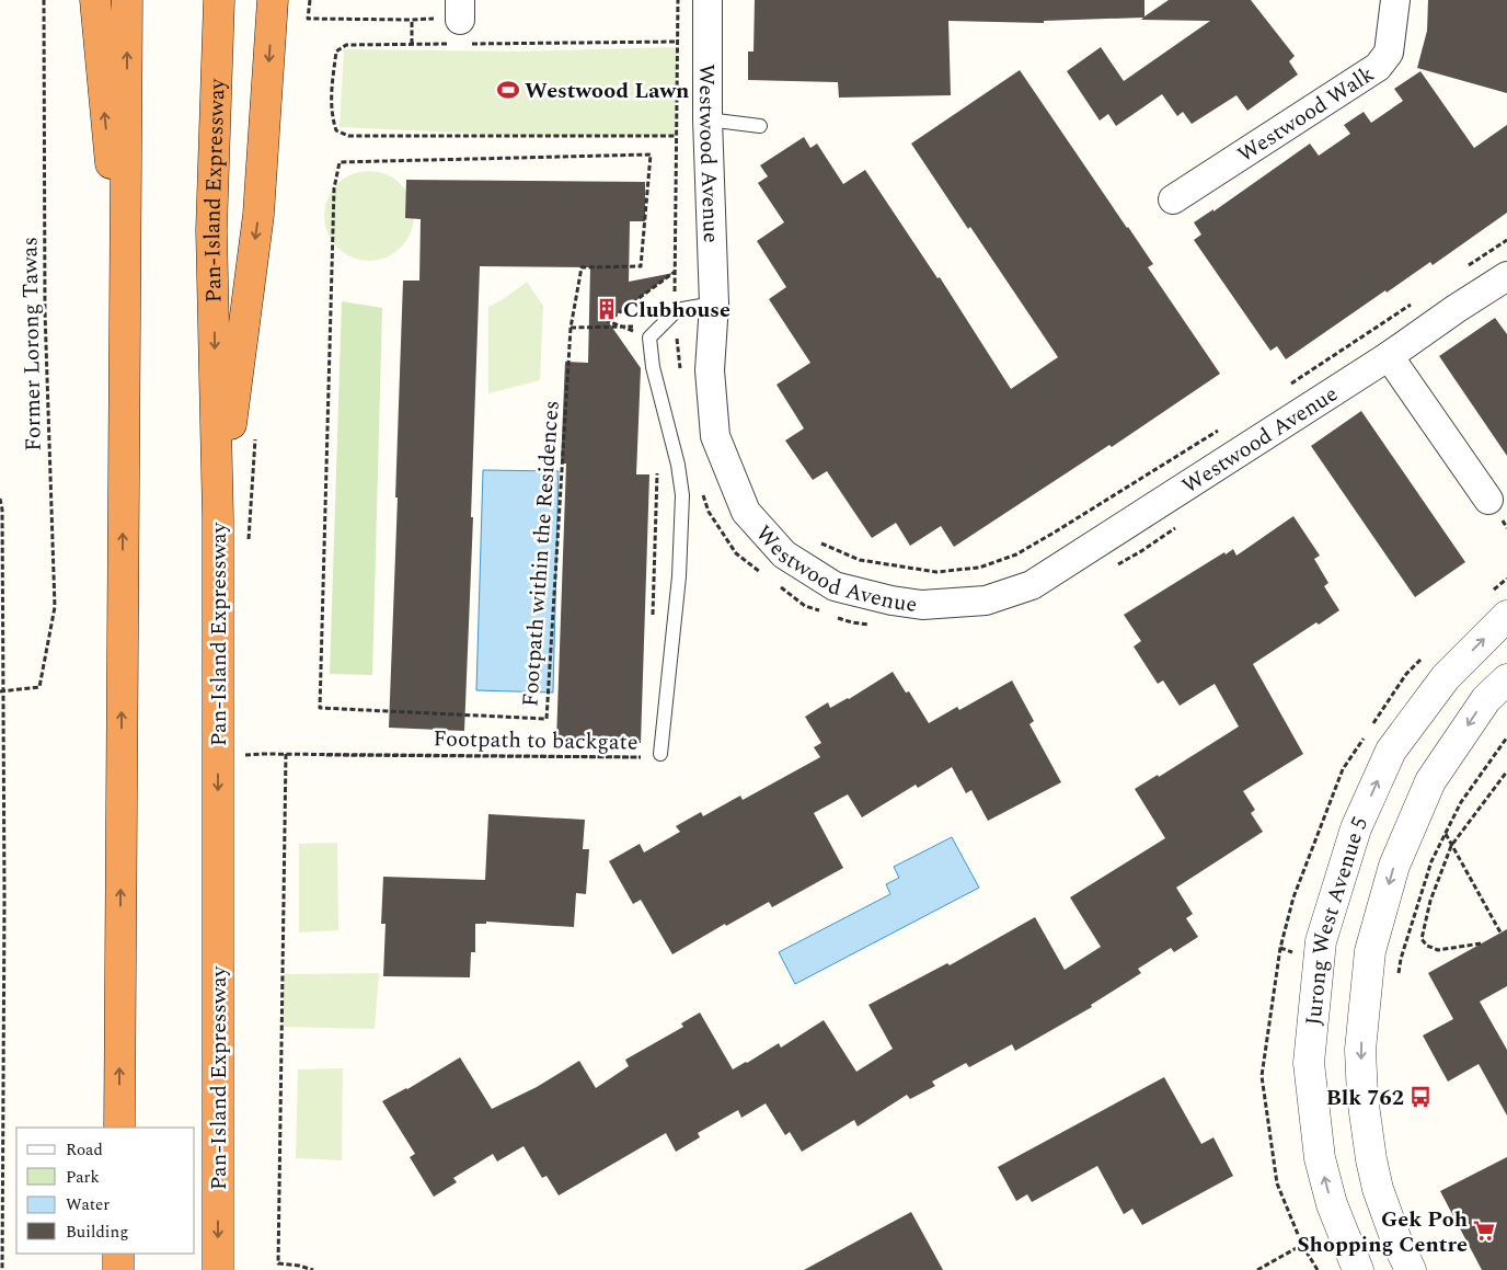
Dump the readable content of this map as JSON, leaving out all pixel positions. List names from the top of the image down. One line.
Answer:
{"streets":{"highway":["Pan-Island Expressway"],"street":["Westwood Walk","Westwood Avenue","Jurong West Avenue 5"],"path":["Former Lorong Tawas","Footpath within the Residences","Footpath to backgate"]},"places":{"sports":["Westwood Lawn"],"building":["Clubhouse"],"bus stop":["Blk 762"],"supermarket":["Gek Poh Shopping Centre"]},"legend":["Road","Park","Water","Building"]}
